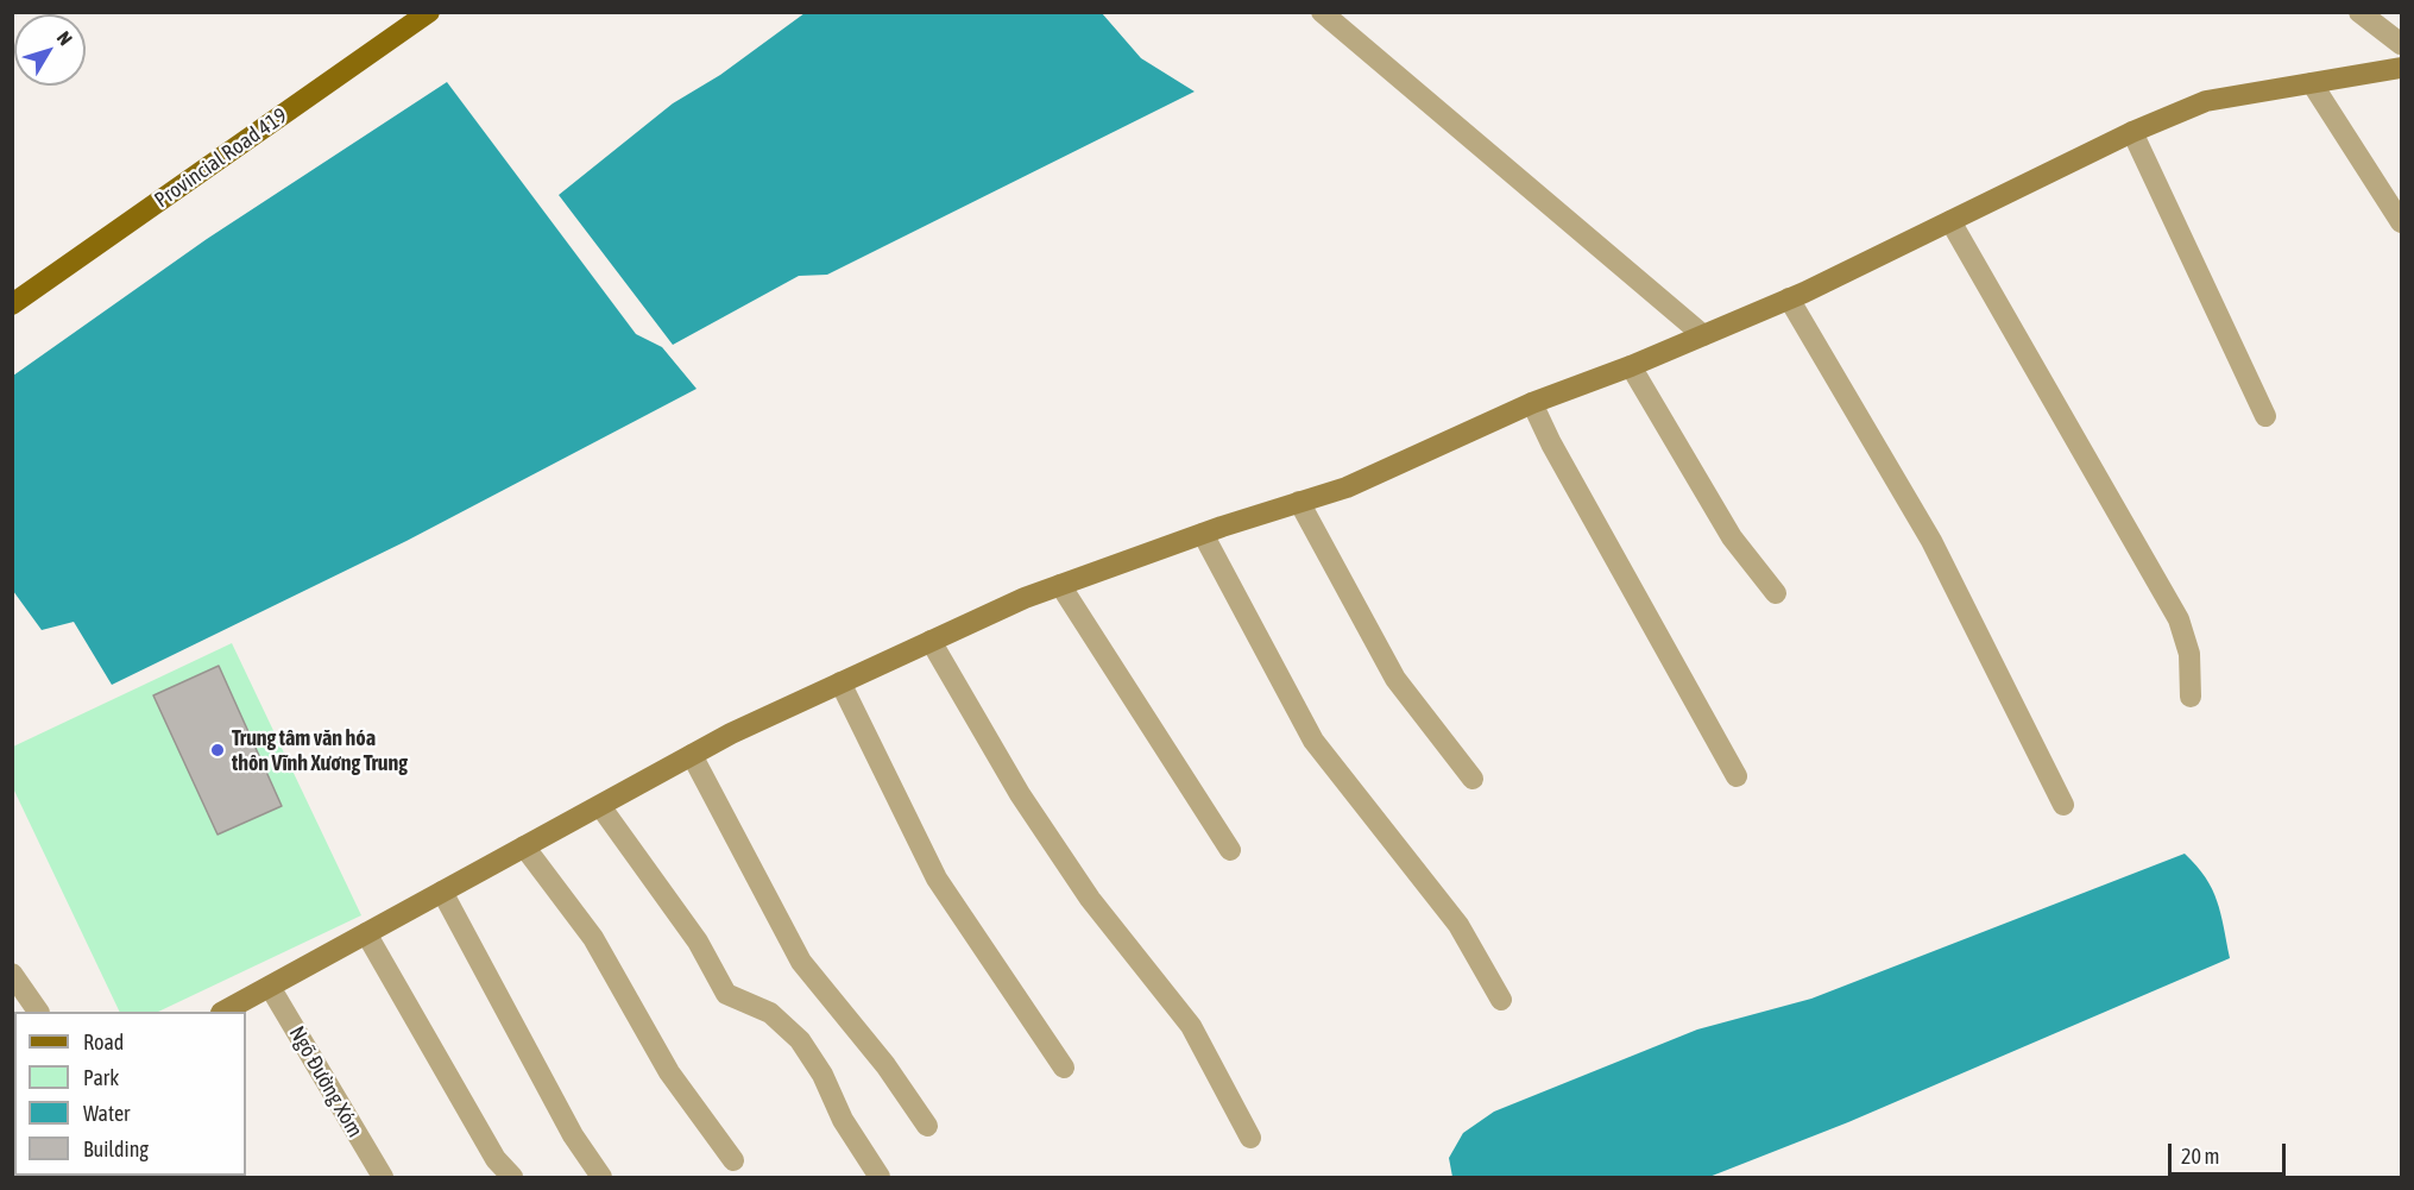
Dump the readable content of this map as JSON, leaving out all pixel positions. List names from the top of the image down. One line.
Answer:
{"streets":{"main road":["Provincial Road 419"],"street":["Ngõ Đường Xóm"]},"places":["Trung tâm văn hóa thôn Vĩnh Xương Trung"],"legend":["Road","Park","Water","Building"],"scale_bar":"20 m","north":"top right"}
